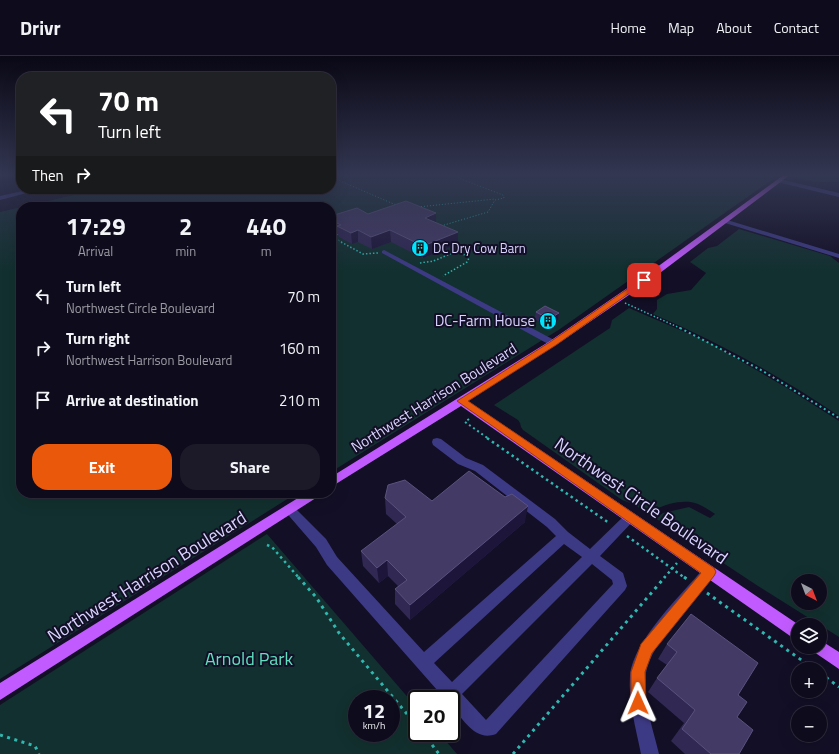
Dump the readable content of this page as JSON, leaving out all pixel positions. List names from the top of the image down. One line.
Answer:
{"streets":{"main road":["Northwest Harrison Boulevard","Northwest Circle Boulevard"]},"crossings":[["Northwest Harrison Boulevard","Northwest Circle Boulevard"]],"parks":["Arnold Park"],"places":{"building":["DC Dry Cow Barn","DC-Farm House"]},"north":"bottom right","page":{"header":"Drivr","nav":["Home","Map","About","Contact"],"turn":["70 m","Turn left"],"then":"Then","eta":["17:29","Arrival","2","min","440","m"],"list":[{"name":"Turn left","note":"Northwest Circle Boulevard","value":"70 m"},{"name":"Turn right","note":"Northwest Harrison Boulevard","value":"160 m"},{"name":"Arrive at destination","value":"210 m"}],"buttons":["Exit","Share"],"map_buttons":["+","−"],"speed":"12 km/h","limit":"20"}}
